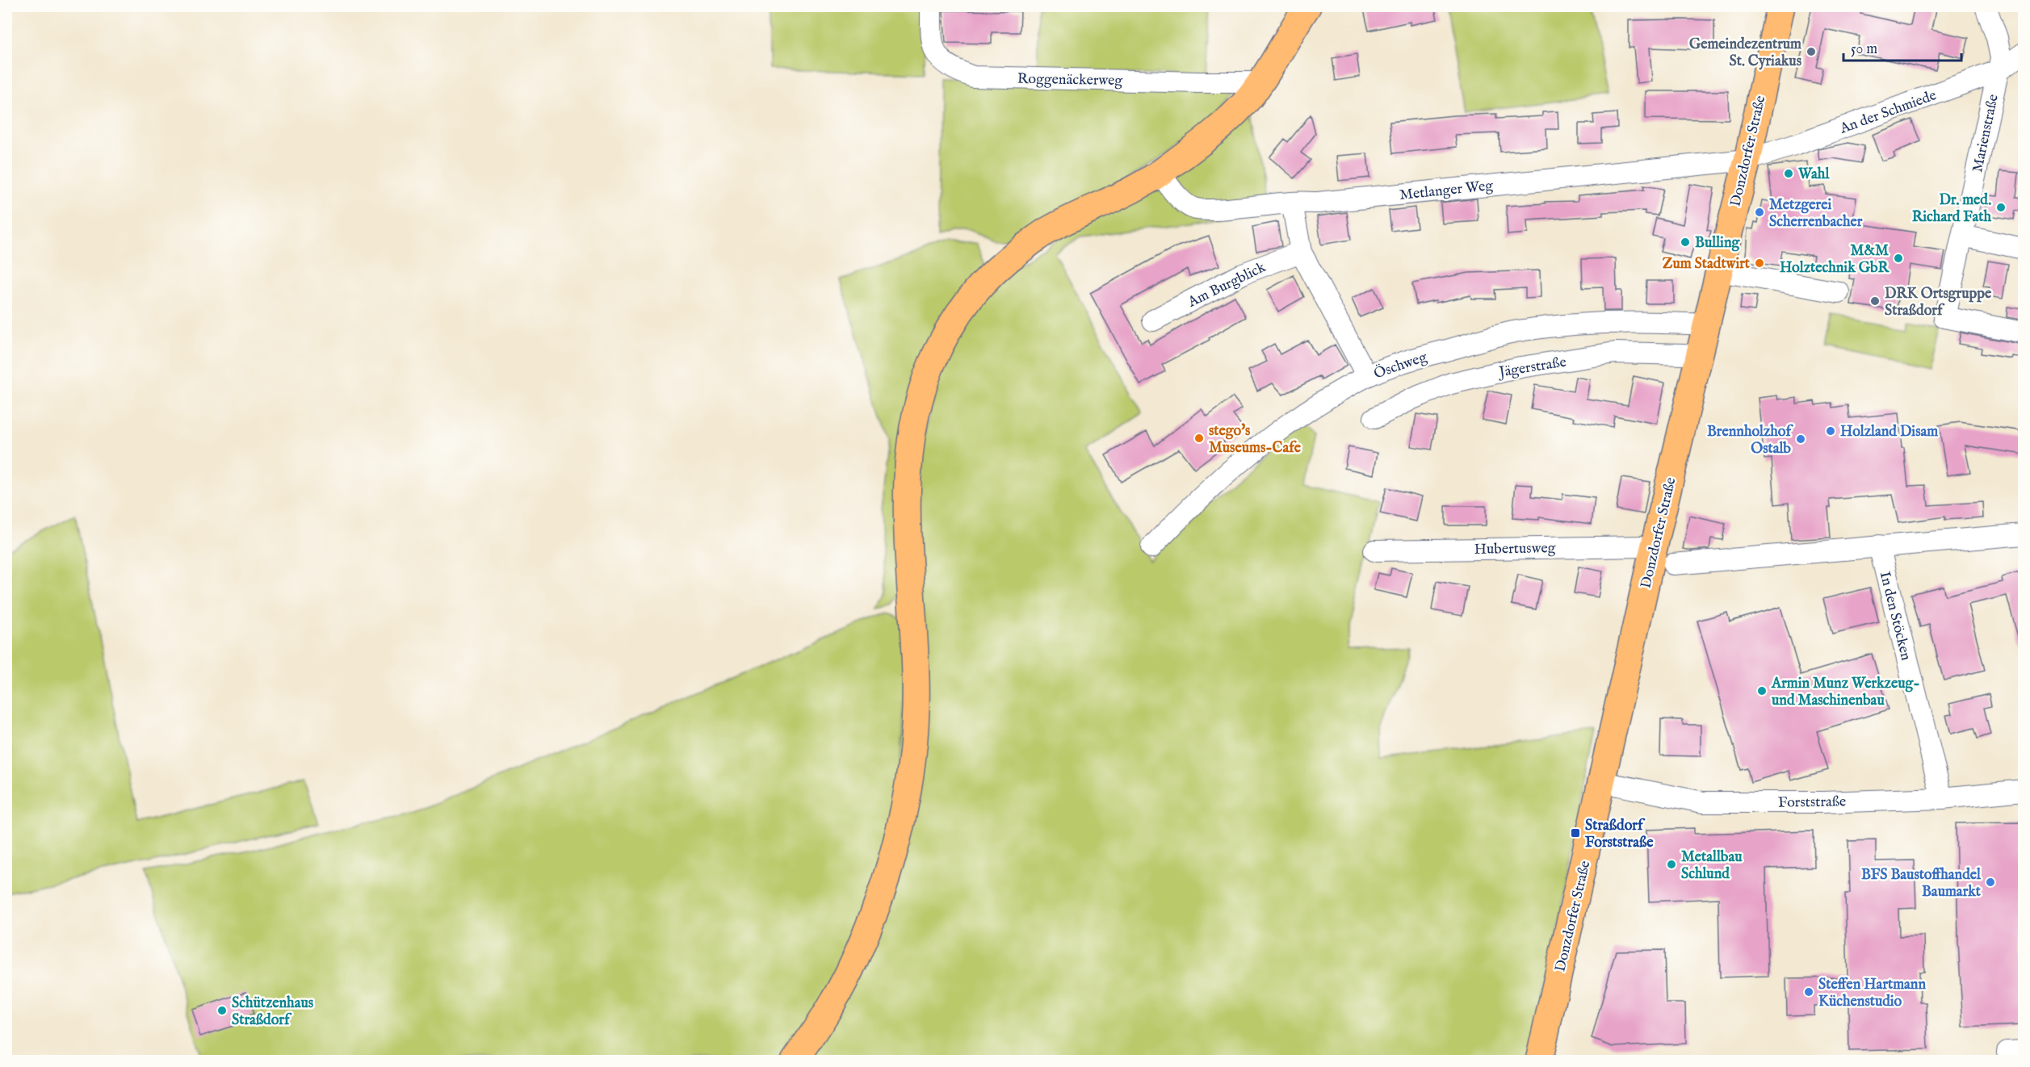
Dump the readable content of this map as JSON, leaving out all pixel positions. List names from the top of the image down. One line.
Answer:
{"streets":{"main road":["Donzdorfer Straße"],"street":["Roggenäckerweg","An der Schmiede","Marienstraße","Metlanger Weg","Am Burgblick","Öschweg","Jägerstraße","Hubertusweg","In den Stöcken","Forststraße"]},"crossings":[["An der Schmiede","Marienstraße"],["An der Schmiede","Donzdorfer Straße"],["An der Schmiede","Metlanger Weg"],["Donzdorfer Straße","Metlanger Weg"],["Donzdorfer Straße","Öschweg"],["Donzdorfer Straße","Jägerstraße"],["Donzdorfer Straße","Hubertusweg"],["Donzdorfer Straße","Forststraße"],["In den Stöcken","Forststraße"]],"places":{"other":["Gemeindezentrum St. Cyriakus","Wahl","Dr. med. Richard Fath","Metzgerei Scherrenbacher","Bulling","M&M Holztechnik GbR","Zum Stadtwirt","DRK Ortsgruppe Straßdorf","Holzland Disam","stego's Museums-Cafe","Brennholzhof Ostalb","Armin Munz Werkzeug- und Maschinenbau","Metallbau Schlund","BFS Baustoffhandel Baumarkt","Steffen Hartmann Küchenstudio","Schützenhaus Straßdorf"],"transit":["Straßdorf Forststraße"]},"scale_bar":"50 m"}
